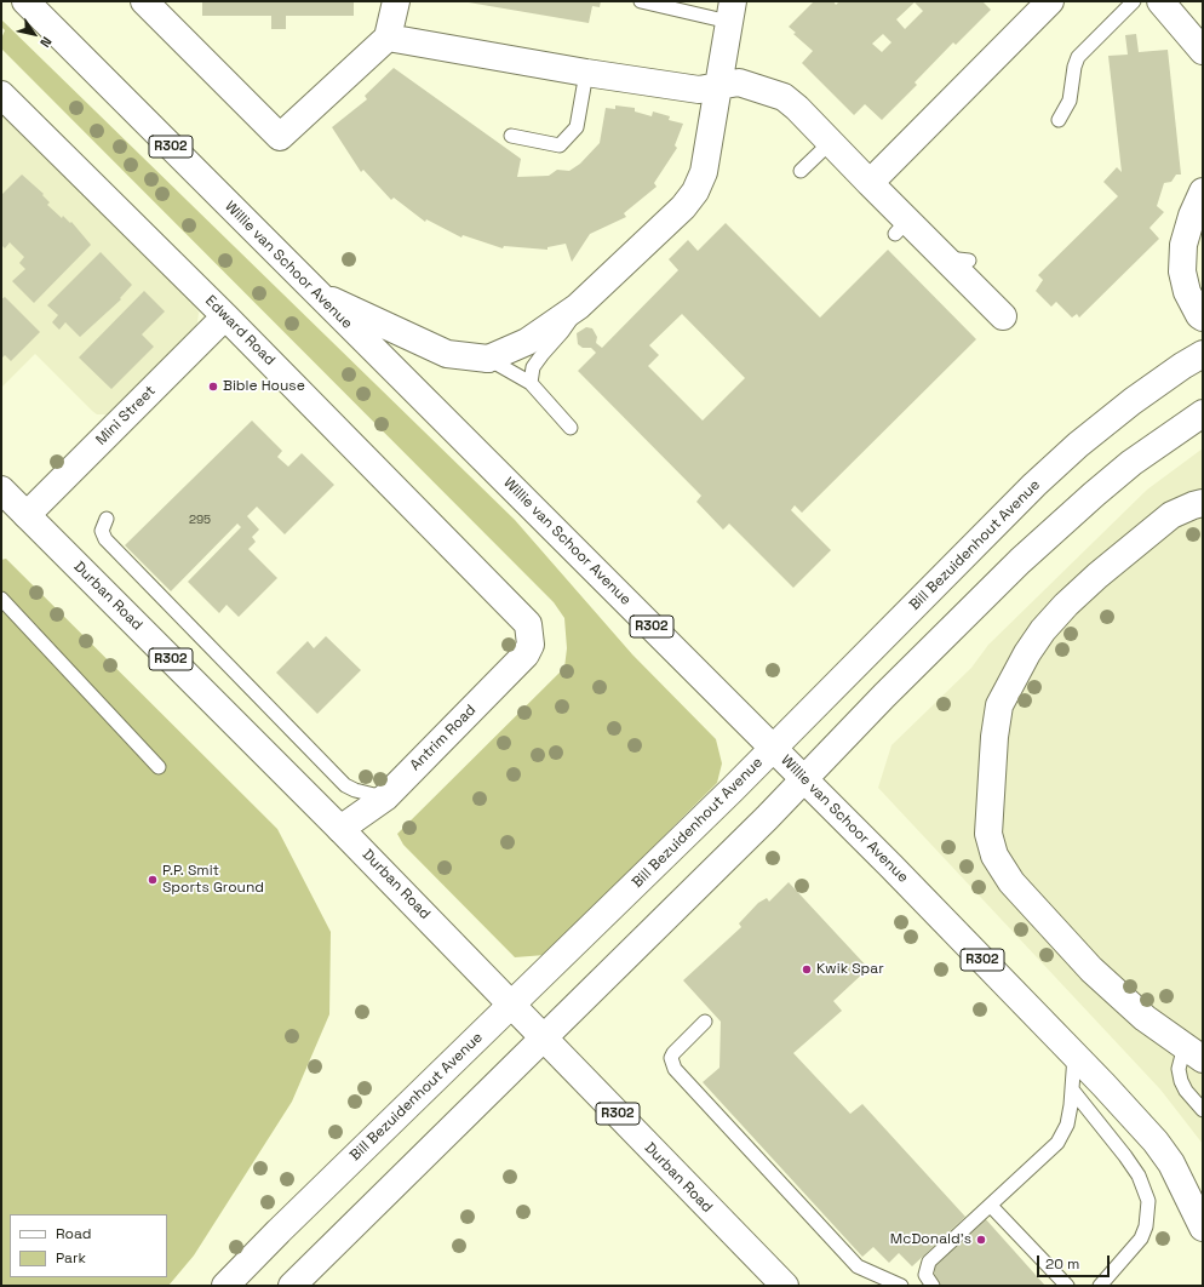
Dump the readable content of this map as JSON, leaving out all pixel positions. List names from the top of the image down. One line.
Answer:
{"streets":{"main road":["R302","Willie van Schoor Avenue","Edward Road","Mini Street","Bill Bezuidenhout Avenue","Durban Road","Antrim Road"]},"crossings":[["Willie van Schoor Avenue","Bill Bezuidenhout Avenue"],["Edward Road","Mini Street"],["Edward Road","Antrim Road"],["Mini Street","Durban Road"],["Bill Bezuidenhout Avenue","Durban Road"],["Durban Road","Antrim Road"]],"places":["Bible House","P.P. Smit Sports Ground","Kwik Spar","McDonald's"],"house_numbers":["295"],"legend":["Road","Park"],"scale_bar":"20 m","north":"bottom right"}
